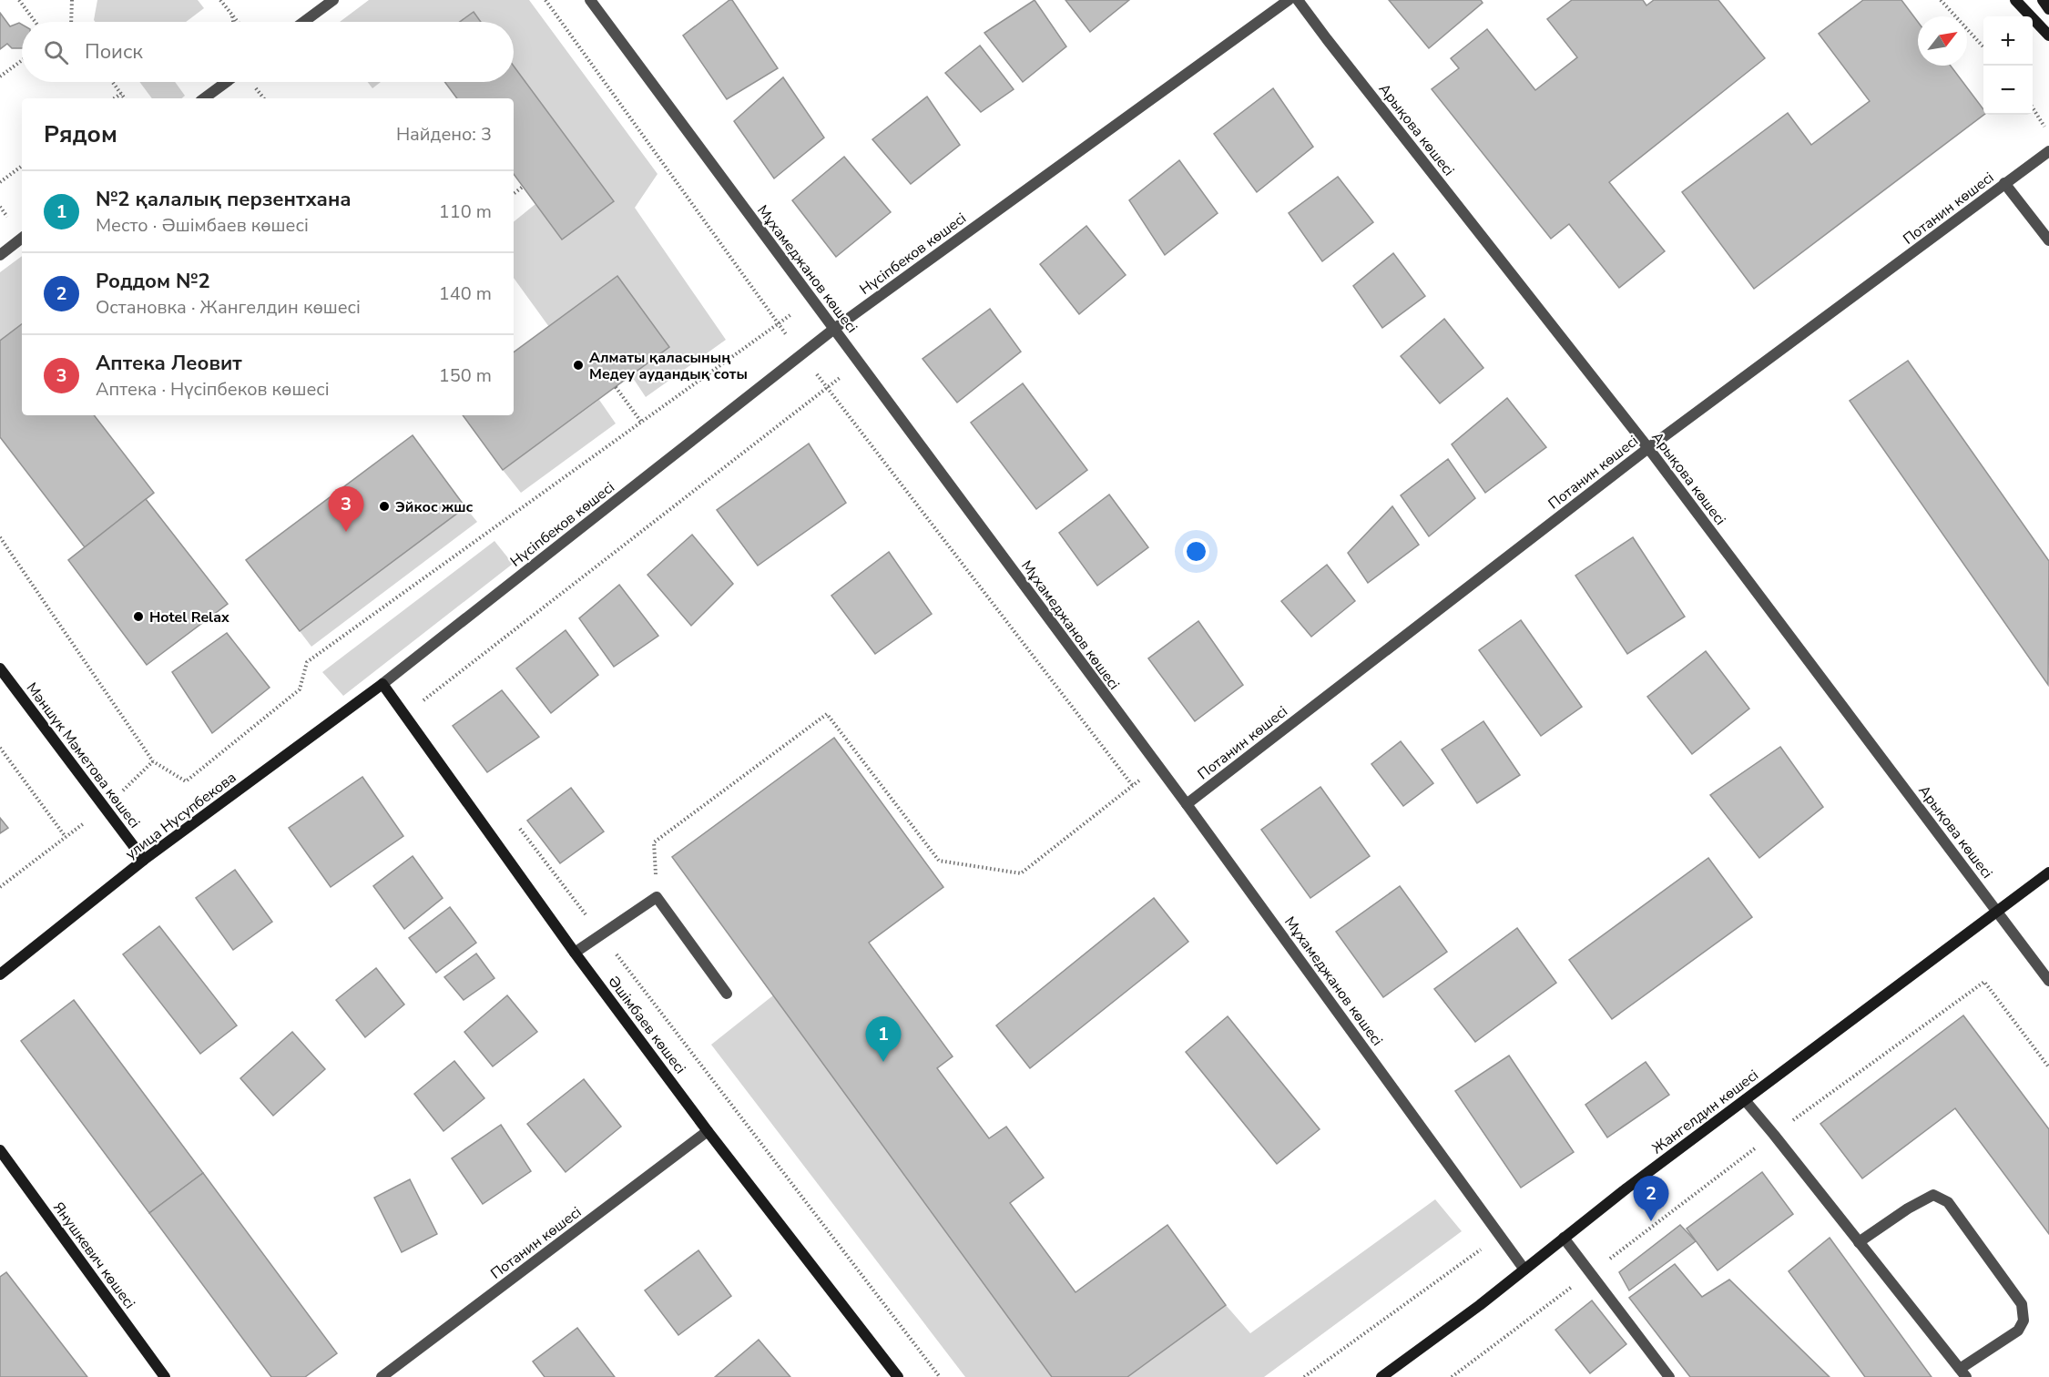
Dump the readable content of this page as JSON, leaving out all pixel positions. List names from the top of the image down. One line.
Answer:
{"streets":{"street":["Арықова көшесі","Потанин көшесі","Нүсіпбеков көшесі","Мұхамеджанов көшесі","Мәншүк Мәметова көшесі","улица Нусупбекова","Әшімбаев көшесі","Жангелдин көшесі","Янушкевич көшесі"]},"crossings":[["Арықова көшесі","Потанин көшесі"],["Арықова көшесі","Жангелдин көшесі"],["Потанин көшесі","Мұхамеджанов көшесі"],["Потанин көшесі","Әшімбаев көшесі"],["Нүсіпбеков көшесі","Мұхамеджанов көшесі"],["Нүсіпбеков көшесі","улица Нусупбекова"],["Нүсіпбеков көшесі","Әшімбаев көшесі"],["Мұхамеджанов көшесі","Жангелдин көшесі"],["Мәншүк Мәметова көшесі","улица Нусупбекова"],["улица Нусупбекова","Әшімбаев көшесі"]],"places":["Алматы қаласының Медеу аудандық соты","Эйкос жшс","Hotel Relax"],"north":"top right","page":{"map_buttons":["+","−"],"search":"Поиск","heading":["Рядом","Найдено: 3"],"list":[{"mark":"1","name":"№2 қалалық перзентхана","note":"Место · Әшімбаев көшесі","value":"110 m"},{"mark":"2","name":"Роддом №2","note":"Остановка · Жангелдин көшесі","value":"140 m"},{"mark":"3","name":"Аптека Леовит","note":"Аптека · Нүсіпбеков көшесі","value":"150 m"}],"pins":["3","1","2"]}}
